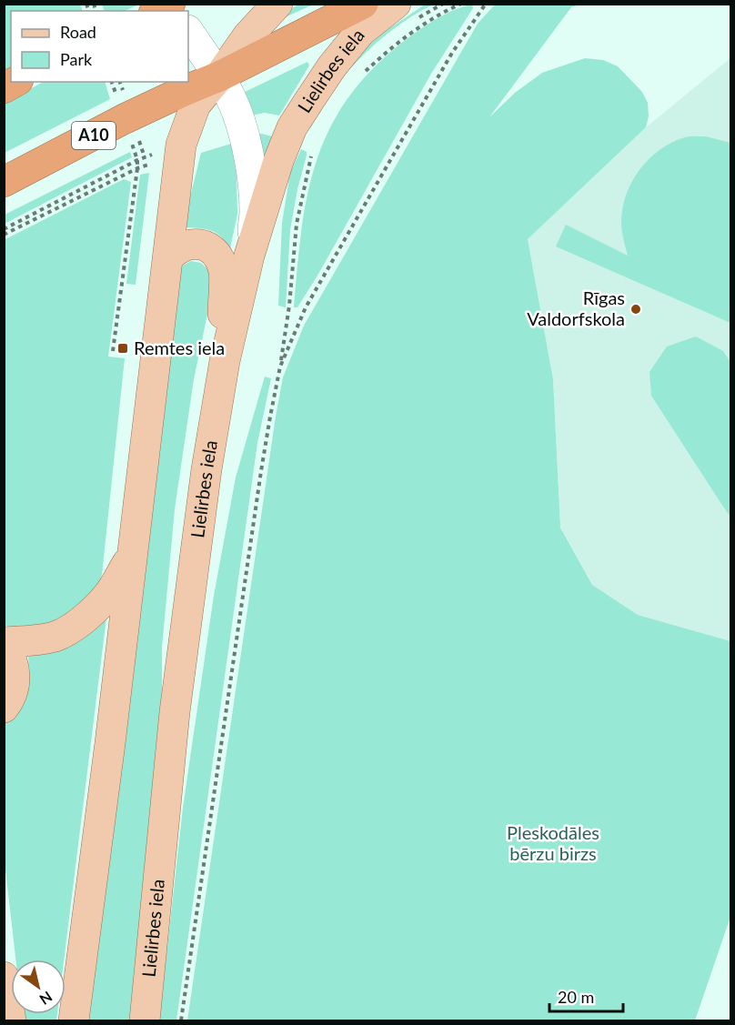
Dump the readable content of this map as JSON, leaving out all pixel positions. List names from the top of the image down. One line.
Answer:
{"streets":{"highway":["A10"],"main road":["Lielirbes iela"]},"parks":["Pleskodāles bērzu birzs"],"places":{"other":["Rīgas Valdorfskola"],"transit":["Remtes iela"]},"legend":["Road","Park"],"scale_bar":"20 m","north":"bottom right"}
